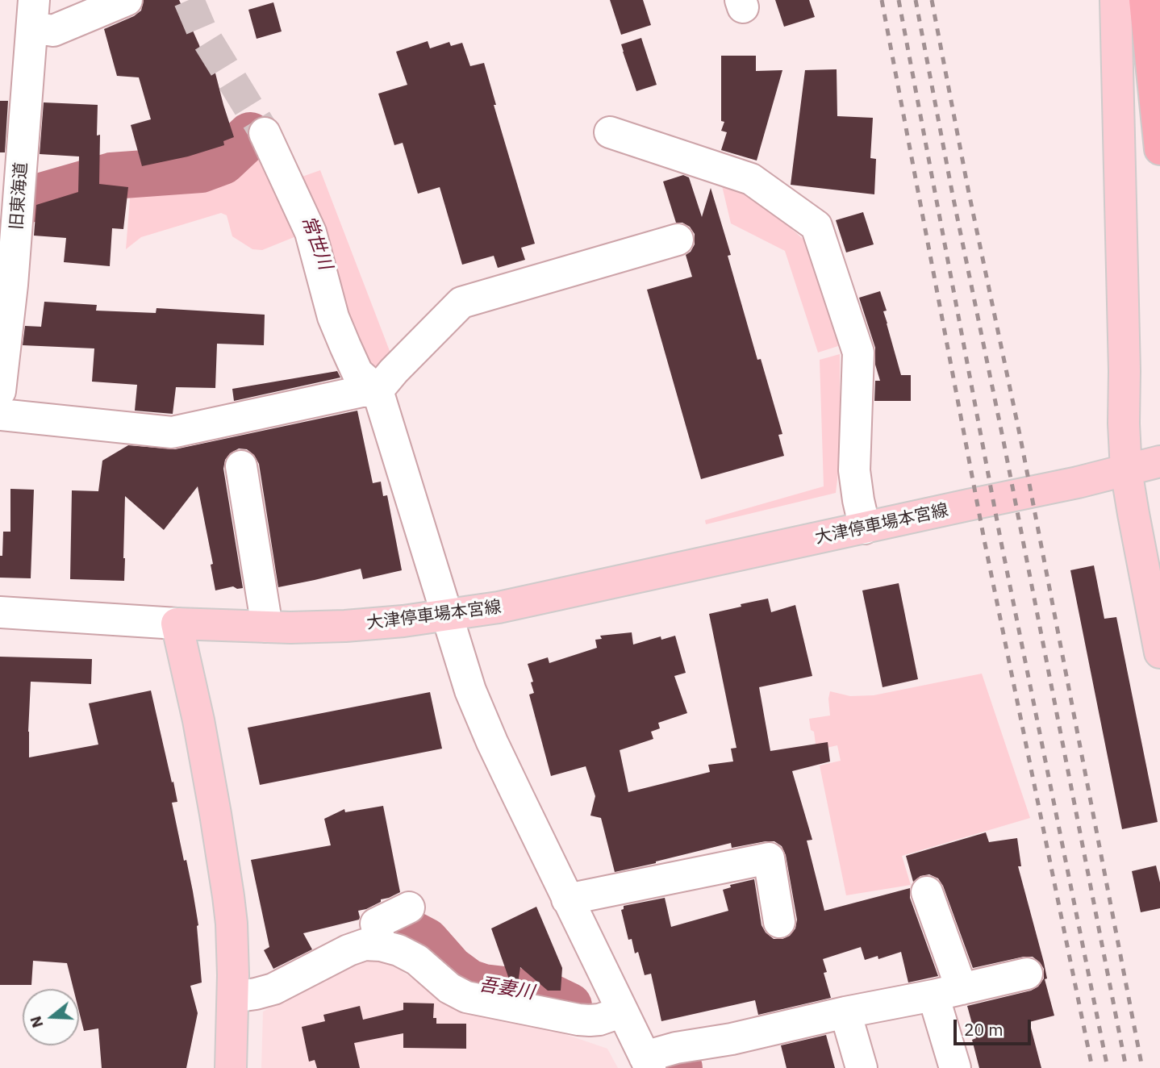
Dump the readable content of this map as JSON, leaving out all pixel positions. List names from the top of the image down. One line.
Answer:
{"streets":{"main road":["大津停車場本宮線"],"street":["旧東海道"]},"water":["常世川","吾妻川"],"scale_bar":"20 m","north":"left"}
